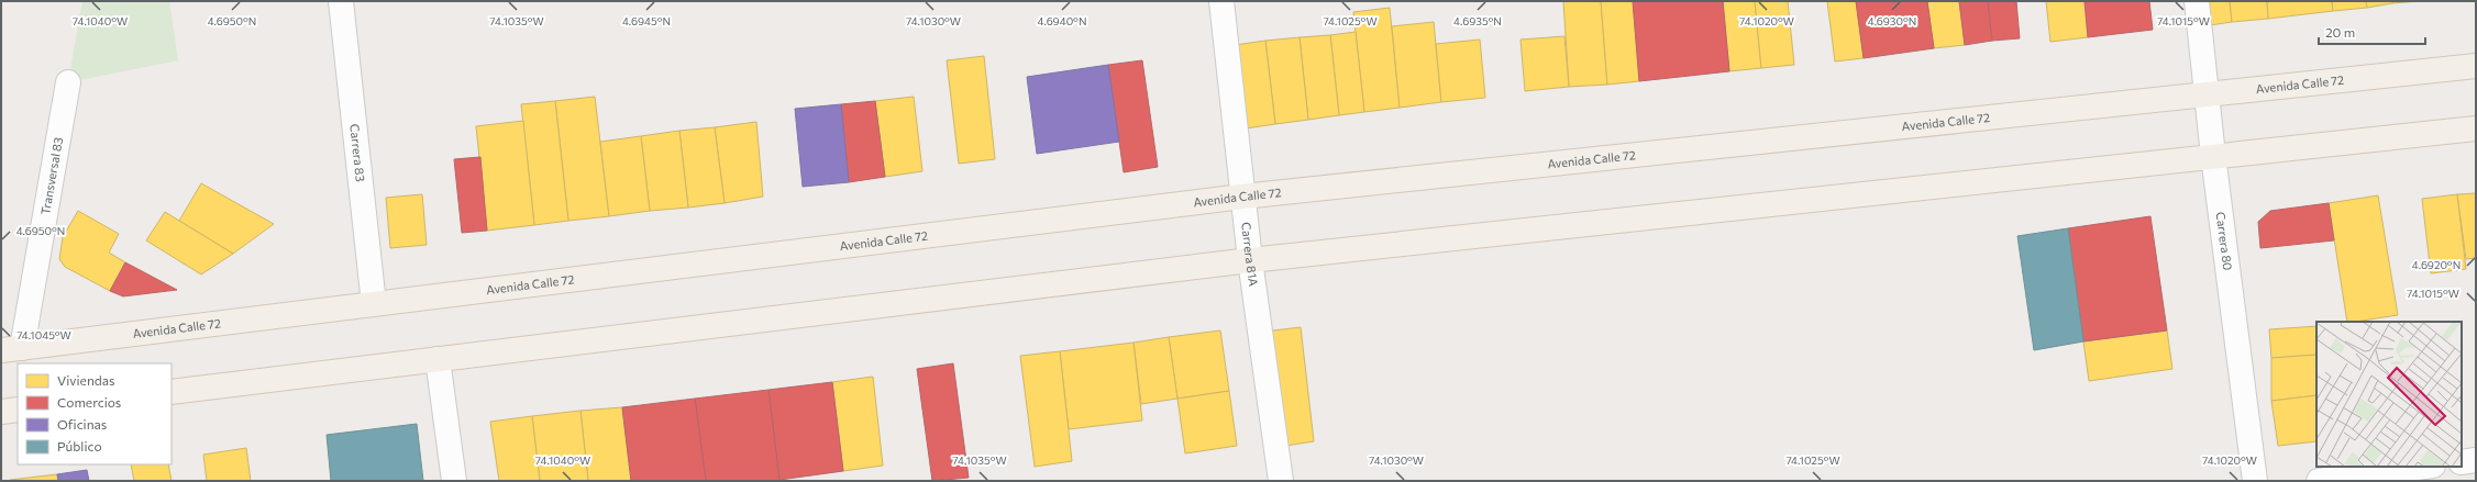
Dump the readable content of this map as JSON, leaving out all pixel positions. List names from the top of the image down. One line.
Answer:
{"streets":{"main road":["Avenida Calle 72"],"street":["Carrera 83","Transversal 83","Carrera 80","Carrera 81A"]},"crossings":[["Avenida Calle 72","Carrera 83"],["Avenida Calle 72","Transversal 83"],["Avenida Calle 72","Carrera 80"],["Avenida Calle 72","Carrera 81A"]],"legend":["Viviendas","Comercios","Oficinas","Público"],"scale_bar":"20 m","coordinates":["74.1040°W","74.1035°W","4.6945°N","74.1030°W","4.6940°N","74.1025°W","4.6935°N","74.1020°W","4.6930°N","74.1015°W","4.6950°N","4.6920°N","74.1045°W"]}
